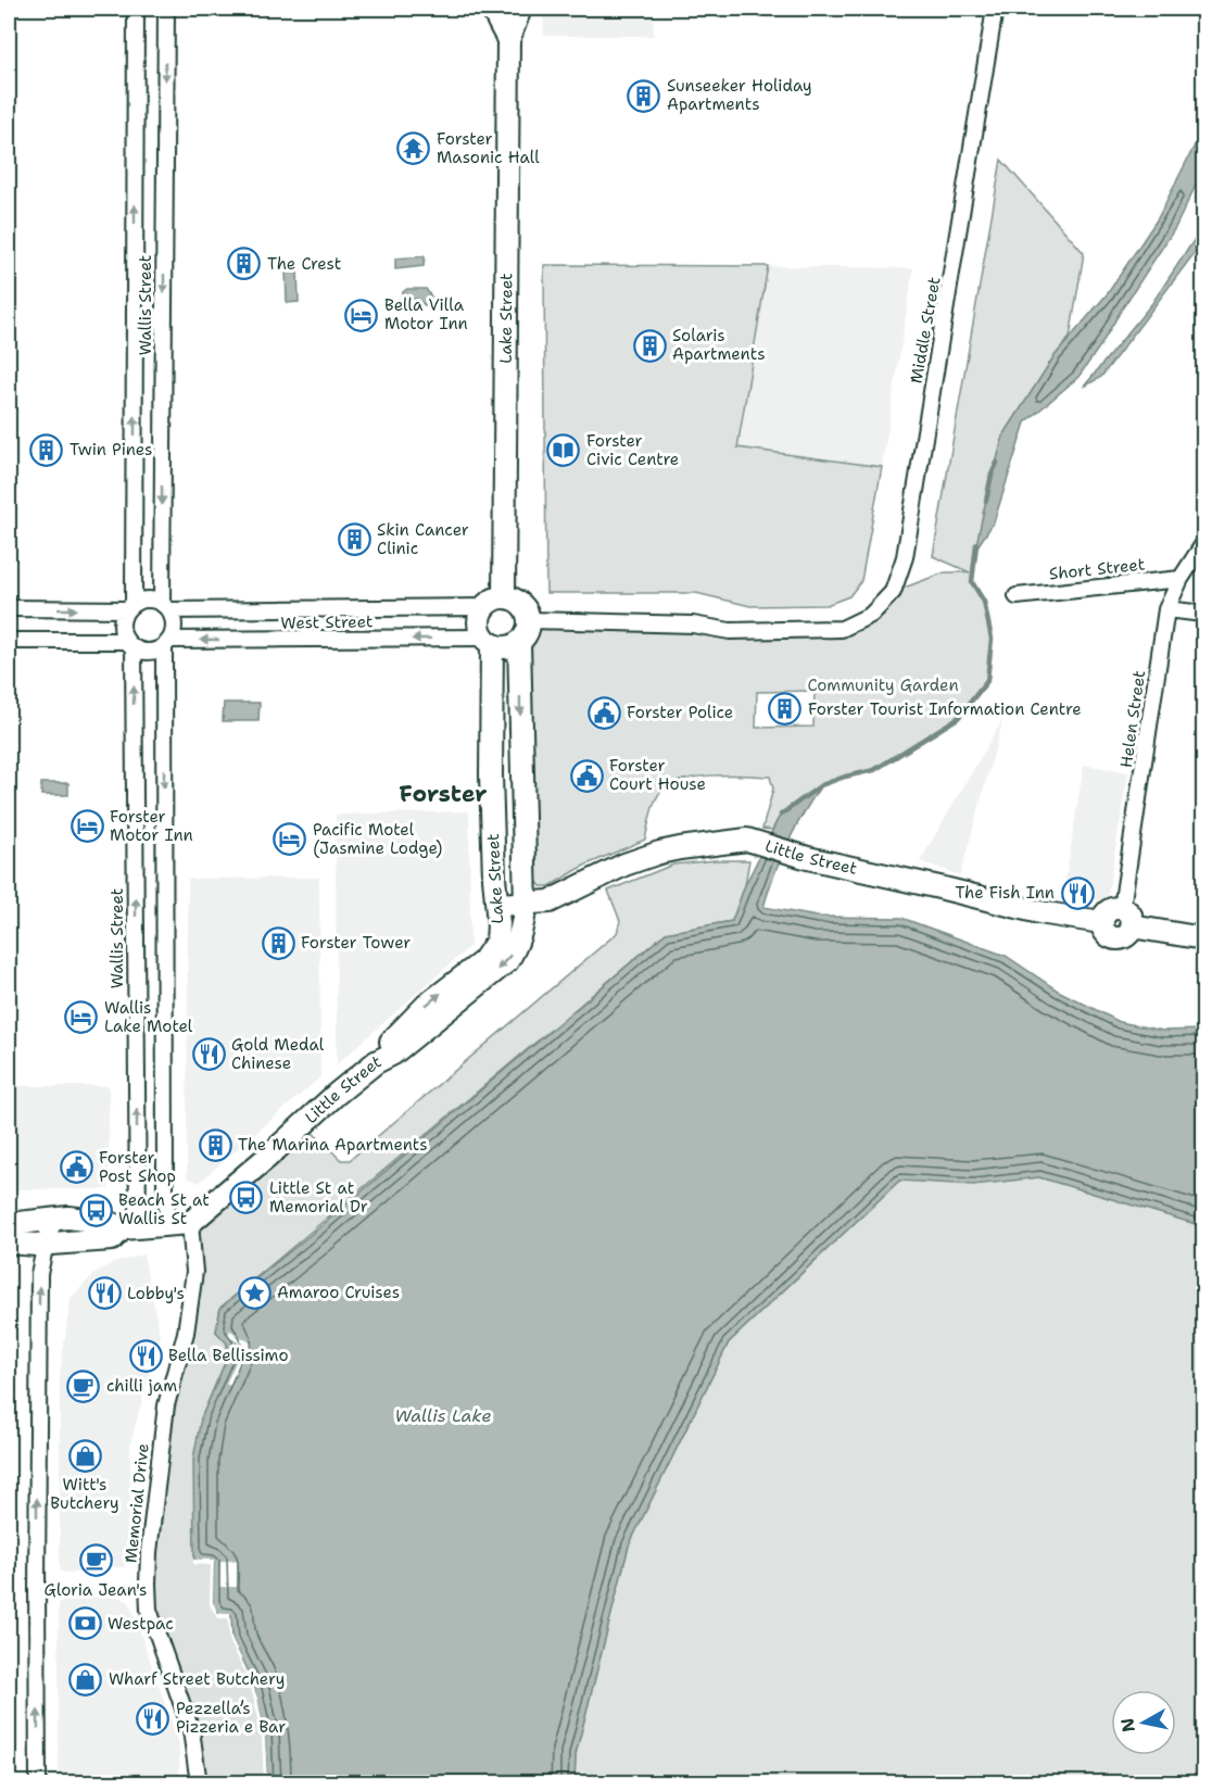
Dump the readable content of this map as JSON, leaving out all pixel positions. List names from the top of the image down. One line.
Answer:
{"streets":{"street":["Wallis Street","Lake Street","Middle Street","Short Street","West Street","Helen Street","Little Street","Memorial Drive"]},"crossings":[["Wallis Street","West Street"],["Lake Street","Middle Street"],["Lake Street","West Street"],["Lake Street","Little Street"],["Middle Street","West Street"],["Short Street","Helen Street"],["Helen Street","Little Street"],["Little Street","Memorial Drive"]],"districts":["Forster"],"water":["Wallis Lake"],"parks":["Community Garden"],"places":{"building":["Sunseeker Holiday Apartments","The Crest","Solaris Apartments","Twin Pines","Skin Cancer Clinic","Forster Tourist Information Centre","Forster Tower","The Marina Apartments"],"temple":["Forster Masonic Hall"],"hotel":["Bella Villa Motor Inn","Forster Motor Inn","Pacific Motel (Jasmine Lodge)","Wallis Lake Motel"],"library":["Forster Civic Centre"],"public building":["Forster Police","Forster Court House","Forster Post Shop"],"restaurant":["The Fish Inn","Gold Medal Chinese","Lobby's","Bella Bellissimo","Pezzella’s Pizzeria e Bar"],"bus stop":["Little St at Memorial Dr","Beach St at Wallis St"],"place":["Amaroo Cruises"],"cafe":["chilli jam","Gloria Jean's"],"shop":["Witt's Butchery","Wharf Street Butchery"],"bank":["Westpac"]},"north":"left"}
